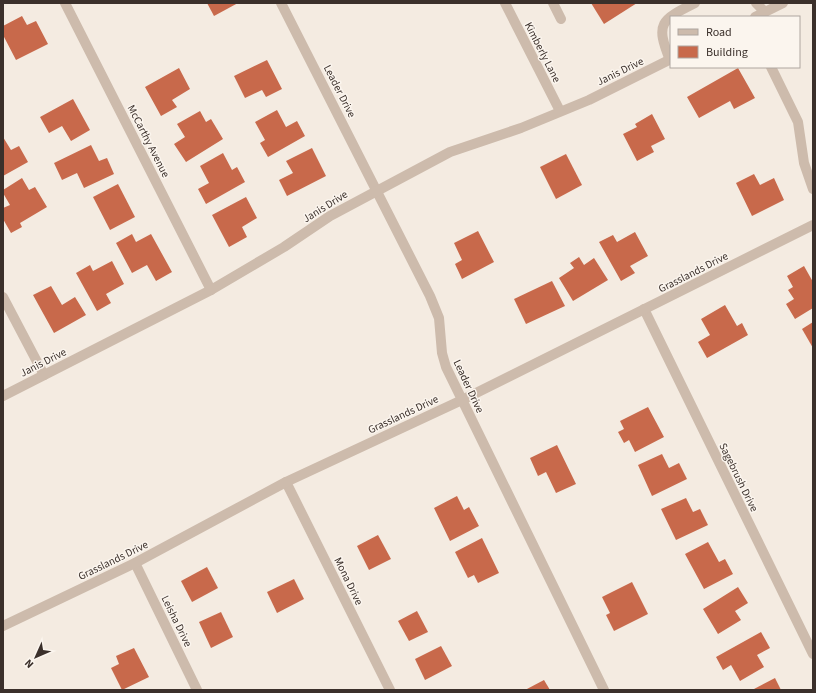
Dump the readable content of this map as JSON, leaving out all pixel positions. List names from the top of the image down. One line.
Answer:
{"streets":{"street":["Kimberly Lane","Janis Drive","Leader Drive","McCarthy Avenue","Grasslands Drive","Sagebrush Drive","Mona Drive","Leisha Drive"]},"crossings":[["Kimberly Lane","Janis Drive"],["Janis Drive","Leader Drive"],["Janis Drive","McCarthy Avenue"],["Leader Drive","Grasslands Drive"],["Grasslands Drive","Sagebrush Drive"],["Grasslands Drive","Mona Drive"],["Grasslands Drive","Leisha Drive"]],"legend":["Road","Building"],"north":"bottom left"}
